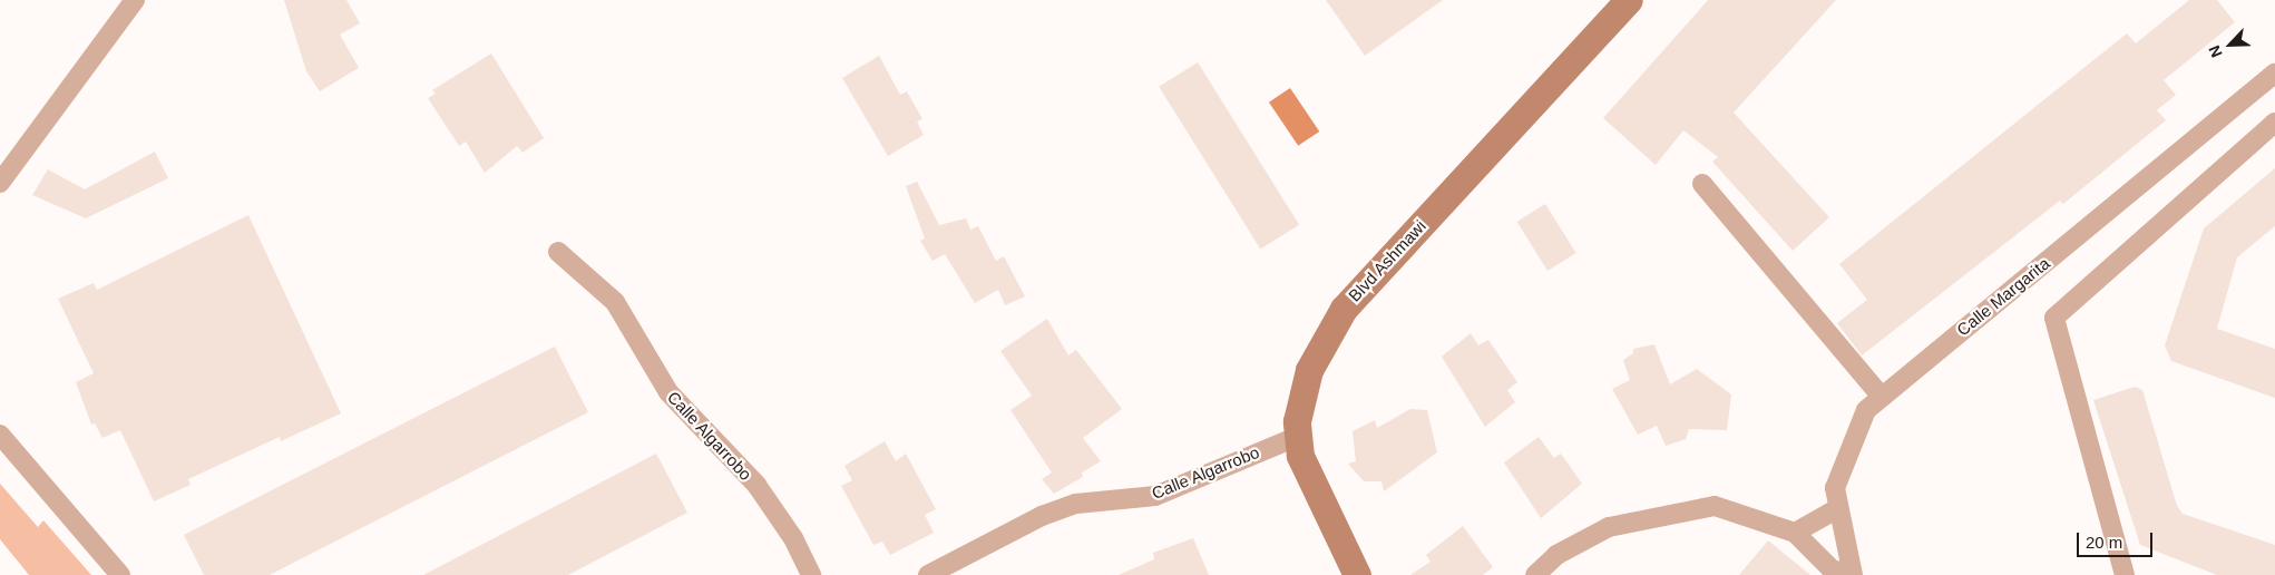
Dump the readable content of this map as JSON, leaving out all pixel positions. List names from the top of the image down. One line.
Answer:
{"streets":{"street":["Blvd Ashmawi","Calle Margarita","Calle Algarrobo"]},"crossings":[["Blvd Ashmawi","Calle Algarrobo"]],"scale_bar":"20 m","north":"bottom left"}
